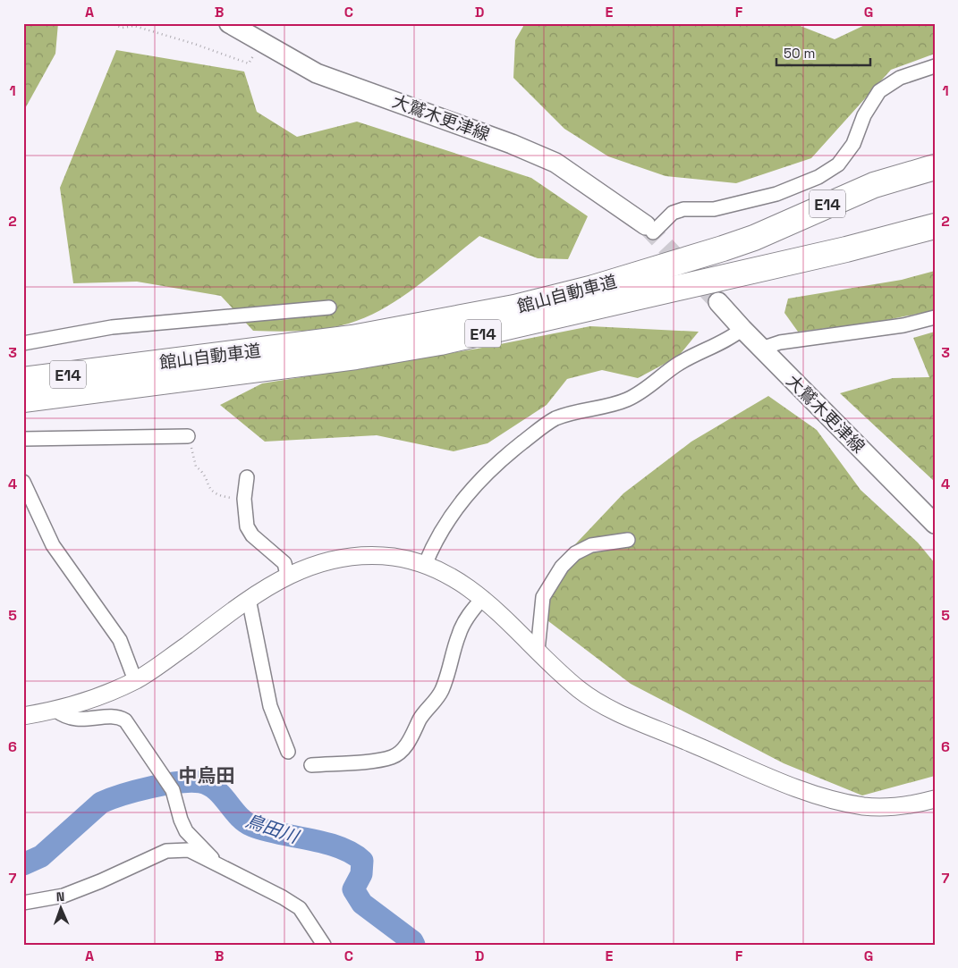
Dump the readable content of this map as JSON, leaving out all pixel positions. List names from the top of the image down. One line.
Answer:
{"streets":{"highway":["E14","館山自動車道"],"main road":["大鷲木更津線"]},"districts":["中烏田"],"water":["鳥田川"],"scale_bar":"50 m","north":"top","grid":{"columns":["A","B","C","D","E","F","G"],"rows":["1","2","3","4","5","6","7"]}}
